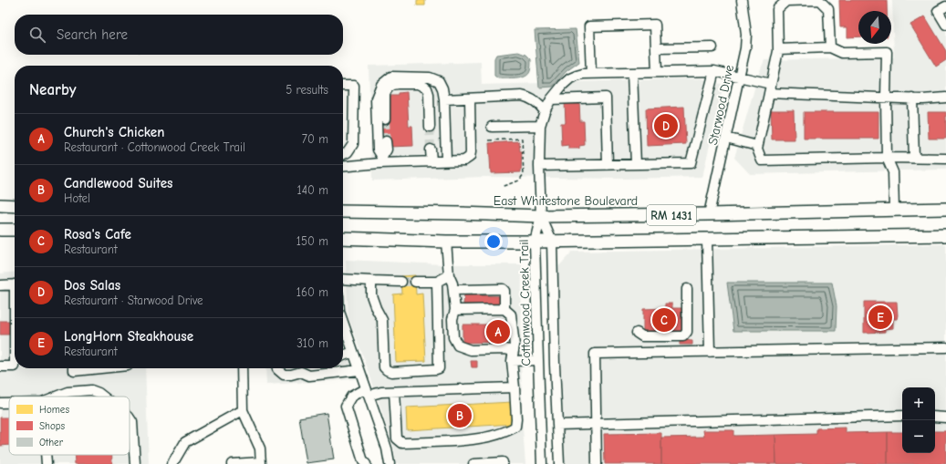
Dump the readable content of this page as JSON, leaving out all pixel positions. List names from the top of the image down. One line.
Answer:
{"streets":{"main road":["East Whitestone Boulevard","RM 1431"],"street":["Starwood Drive","Cottonwood Creek Trail"]},"crossings":[["Starwood Drive","East Whitestone Boulevard"],["East Whitestone Boulevard","Cottonwood Creek Trail"],["RM 1431","Cottonwood Creek Trail"]],"legend":["Homes","Shops","Other"],"north":"bottom","page":{"search":"Search here","heading":["Nearby","5 results"],"pins":["D","E","C","A","B"],"list":[{"mark":"A","name":"Church's Chicken","note":"Restaurant · Cottonwood Creek Trail","value":"70 m"},{"mark":"B","name":"Candlewood Suites","note":"Hotel","value":"140 m"},{"mark":"C","name":"Rosa's Cafe","note":"Restaurant","value":"150 m"},{"mark":"D","name":"Dos Salas","note":"Restaurant · Starwood Drive","value":"160 m"},{"mark":"E","name":"LongHorn Steakhouse","note":"Restaurant","value":"310 m"}],"map_buttons":["+","−"]}}
